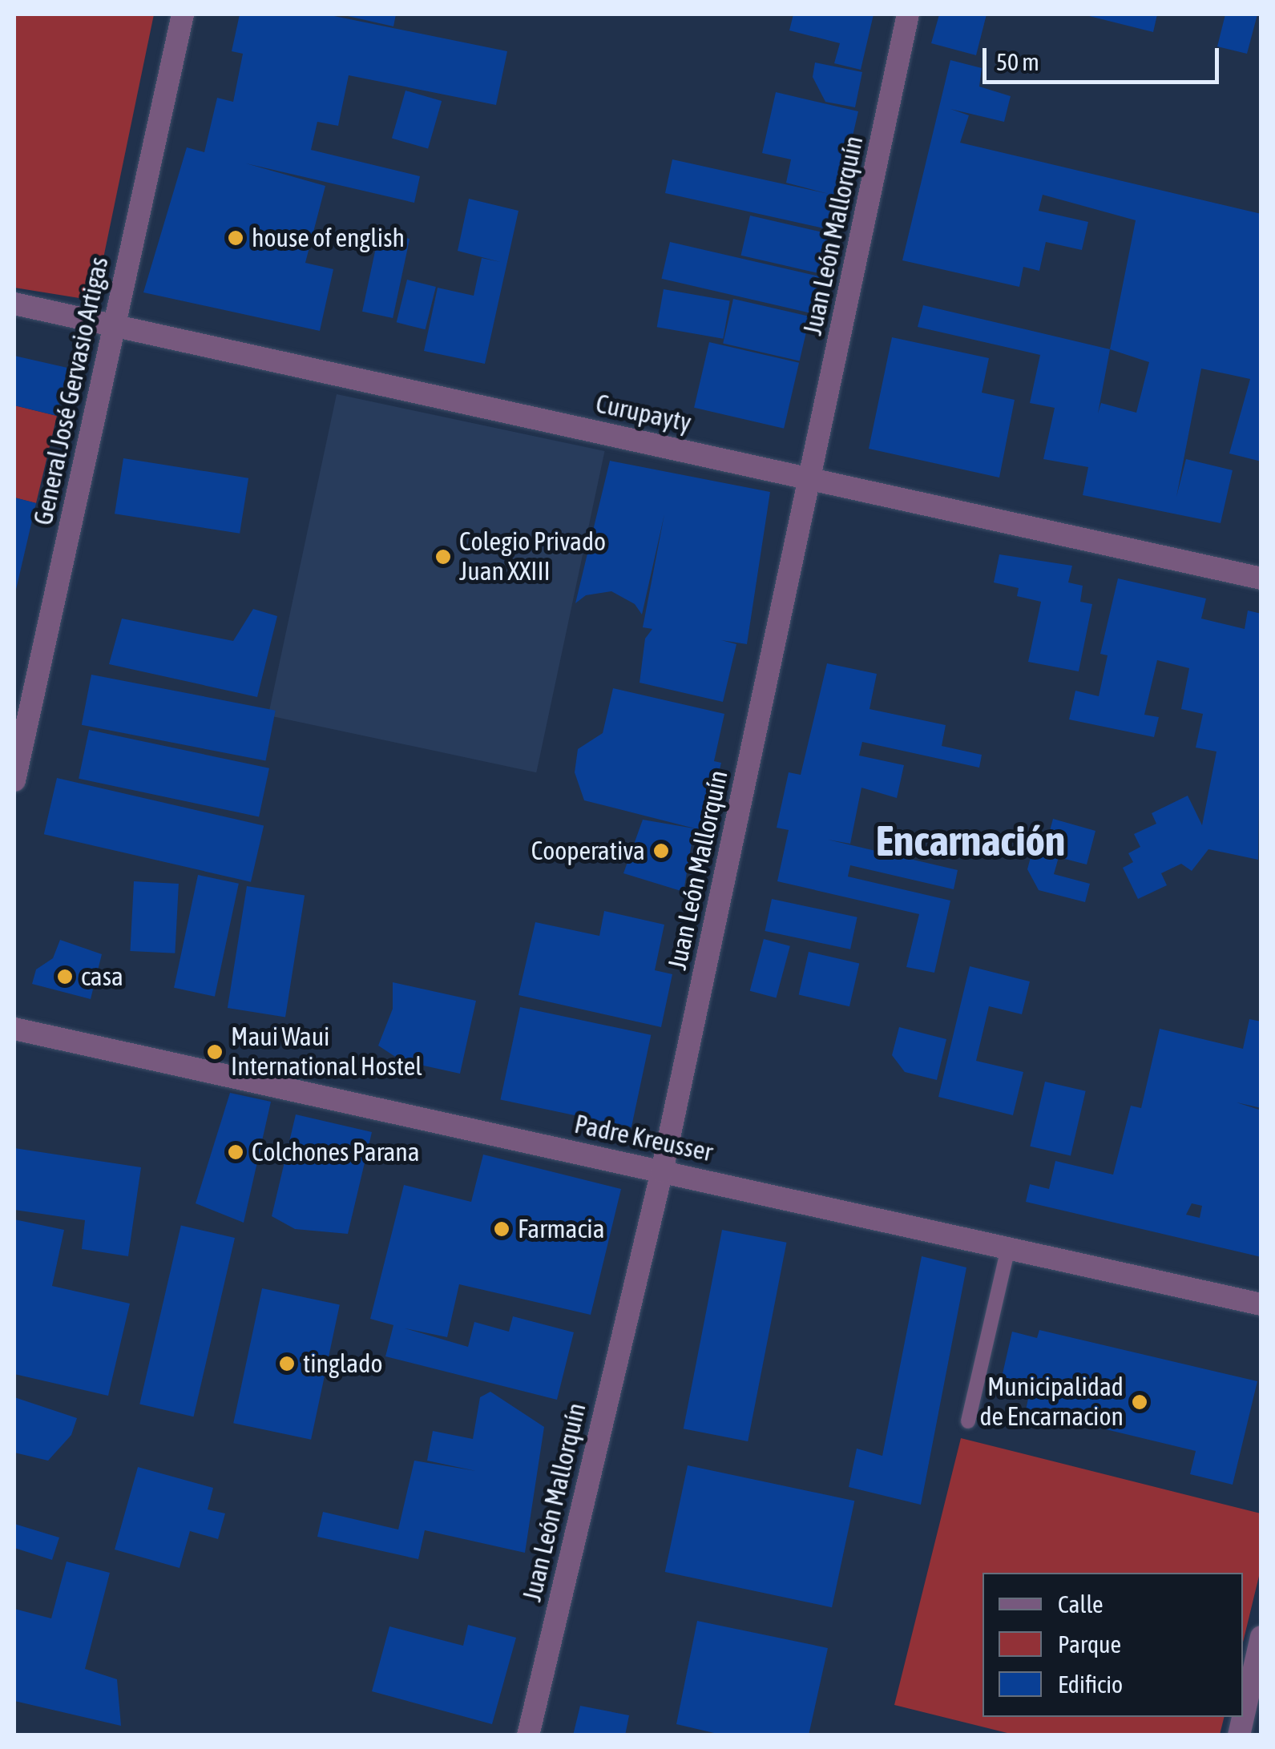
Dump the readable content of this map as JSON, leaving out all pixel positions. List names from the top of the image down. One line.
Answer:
{"streets":{"street":["Juan León Mallorquín","General José Gervasio Artigas","Curupayty","Padre Kreusser"]},"crossings":[["Juan León Mallorquín","Curupayty"],["Juan León Mallorquín","Padre Kreusser"],["General José Gervasio Artigas","Curupayty"]],"districts":["Encarnación"],"places":["house of english","Colegio Privado Juan XXIII","Cooperativa","casa","Maui Waui International Hostel","Colchones Parana","Farmacia","tinglado","Municipalidad de Encarnacion"],"legend":["Calle","Parque","Edificio"],"scale_bar":"50 m"}
